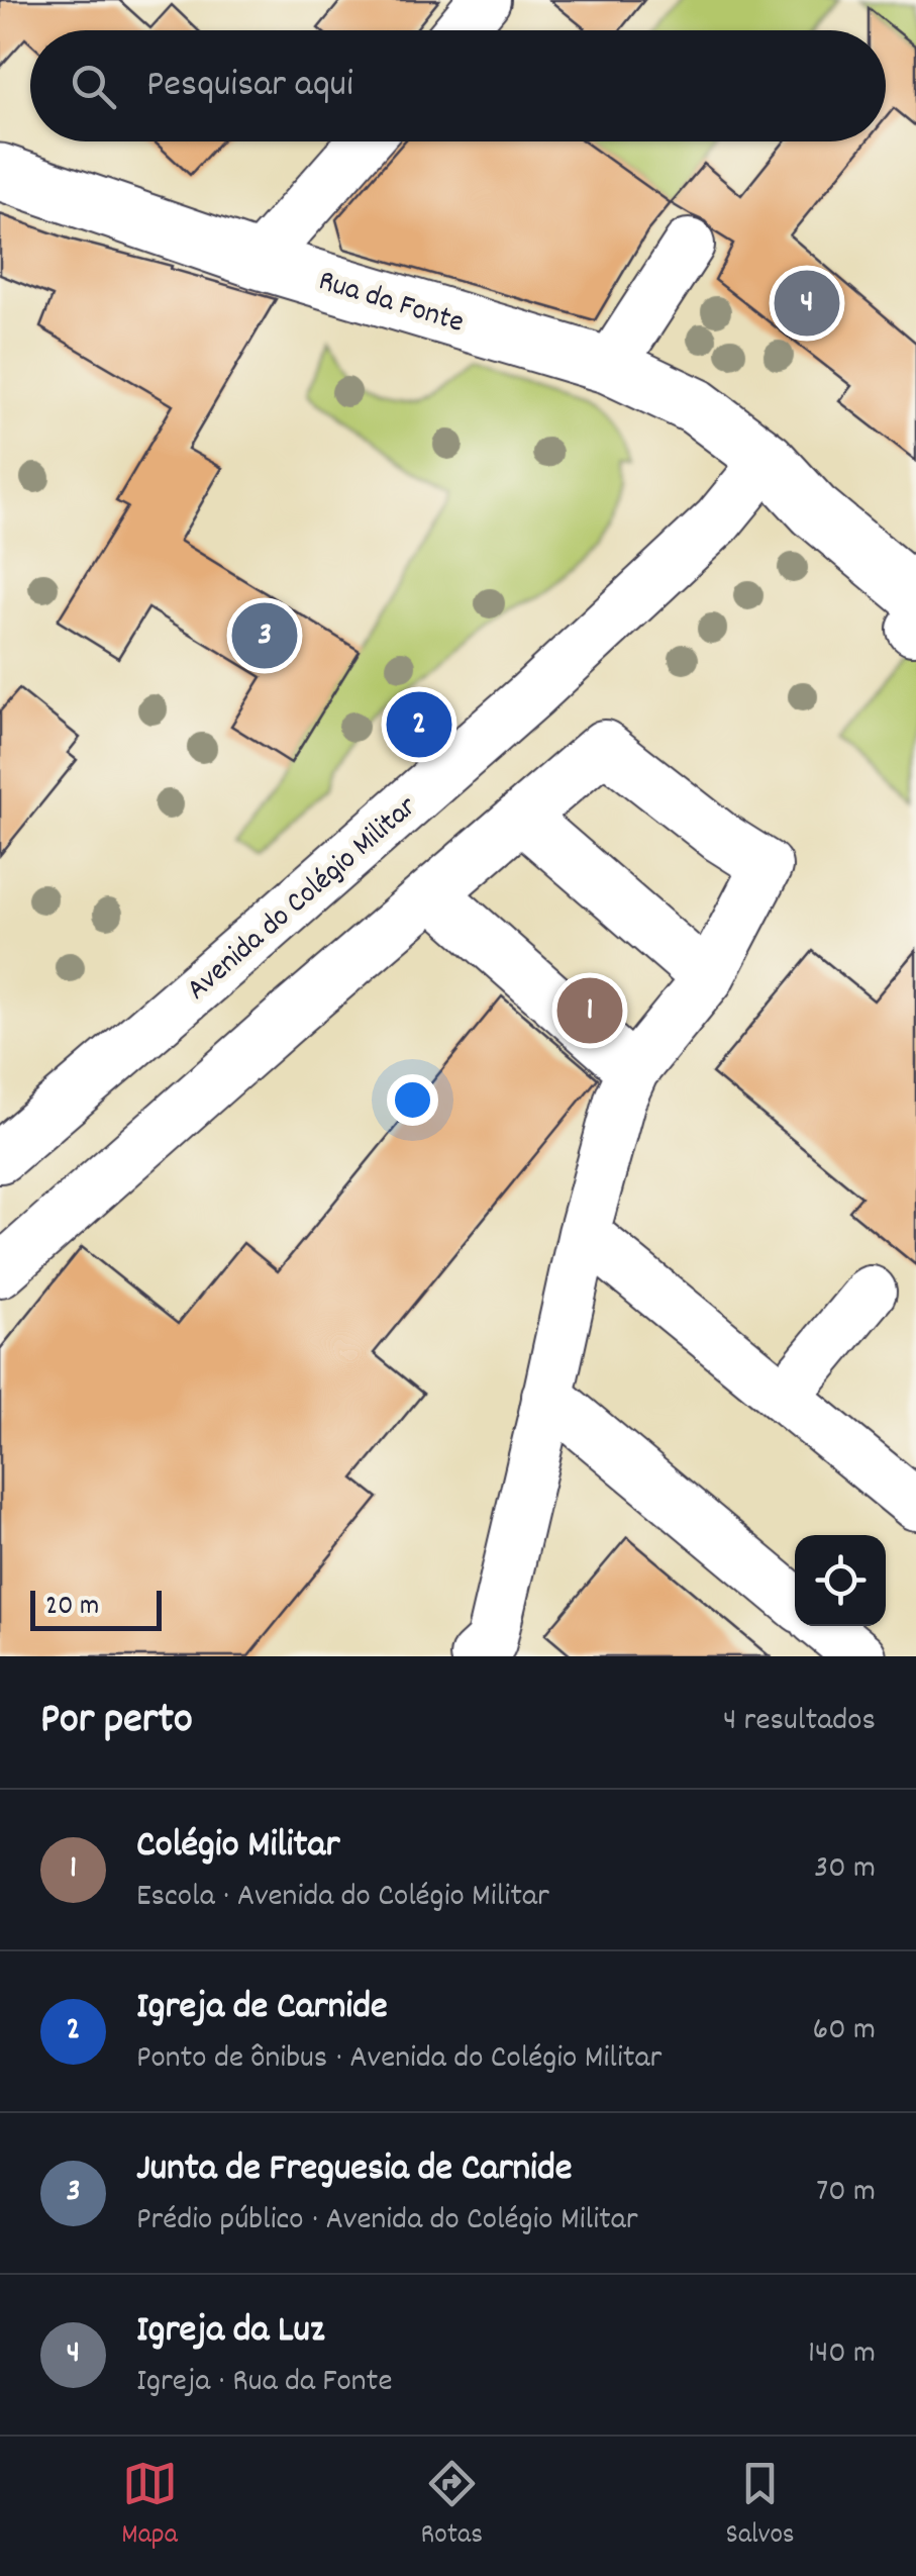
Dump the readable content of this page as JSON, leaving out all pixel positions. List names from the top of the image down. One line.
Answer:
{"streets":{"main road":["Rua da Fonte"],"street":["Avenida do Colégio Militar"]},"crossings":[["Rua da Fonte","Avenida do Colégio Militar"]],"scale_bar":"20 m","page":{"search":"Pesquisar aqui","pins":["4","3","2","1"],"scale":"20 m","heading":["Por perto","4 resultados"],"list":[{"mark":"1","name":"Colégio Militar","note":"Escola · Avenida do Colégio Militar","value":"30 m"},{"mark":"2","name":"Igreja de Carnide","note":"Ponto de ônibus · Avenida do Colégio Militar","value":"60 m"},{"mark":"3","name":"Junta de Freguesia de Carnide","note":"Prédio público · Avenida do Colégio Militar","value":"70 m"},{"mark":"4","name":"Igreja da Luz","note":"Igreja · Rua da Fonte","value":"140 m"}],"nav":["Mapa","Rotas","Salvos"]}}
